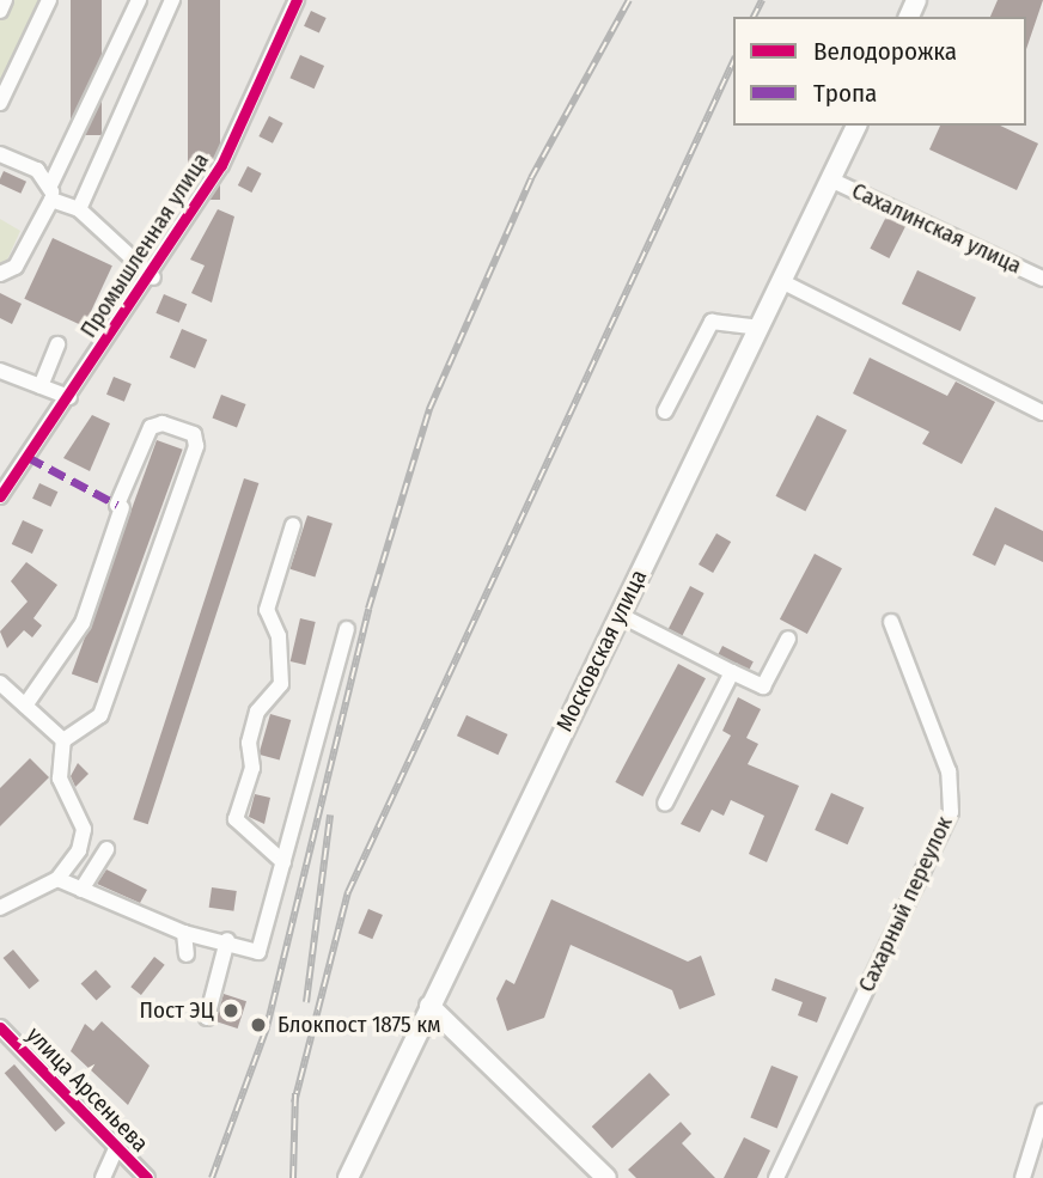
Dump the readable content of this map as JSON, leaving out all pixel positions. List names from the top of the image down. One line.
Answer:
{"streets":{"main road":["Московская улица"],"street":["Сахалинская улица","Промышленная улица","Сахарный переулок","улица Арсеньева"]},"crossings":[["Сахалинская улица","Московская улица"]],"places":["Пост ЭЦ","Блокпост 1875 км"],"legend":["Велодорожка","Тропа"]}
